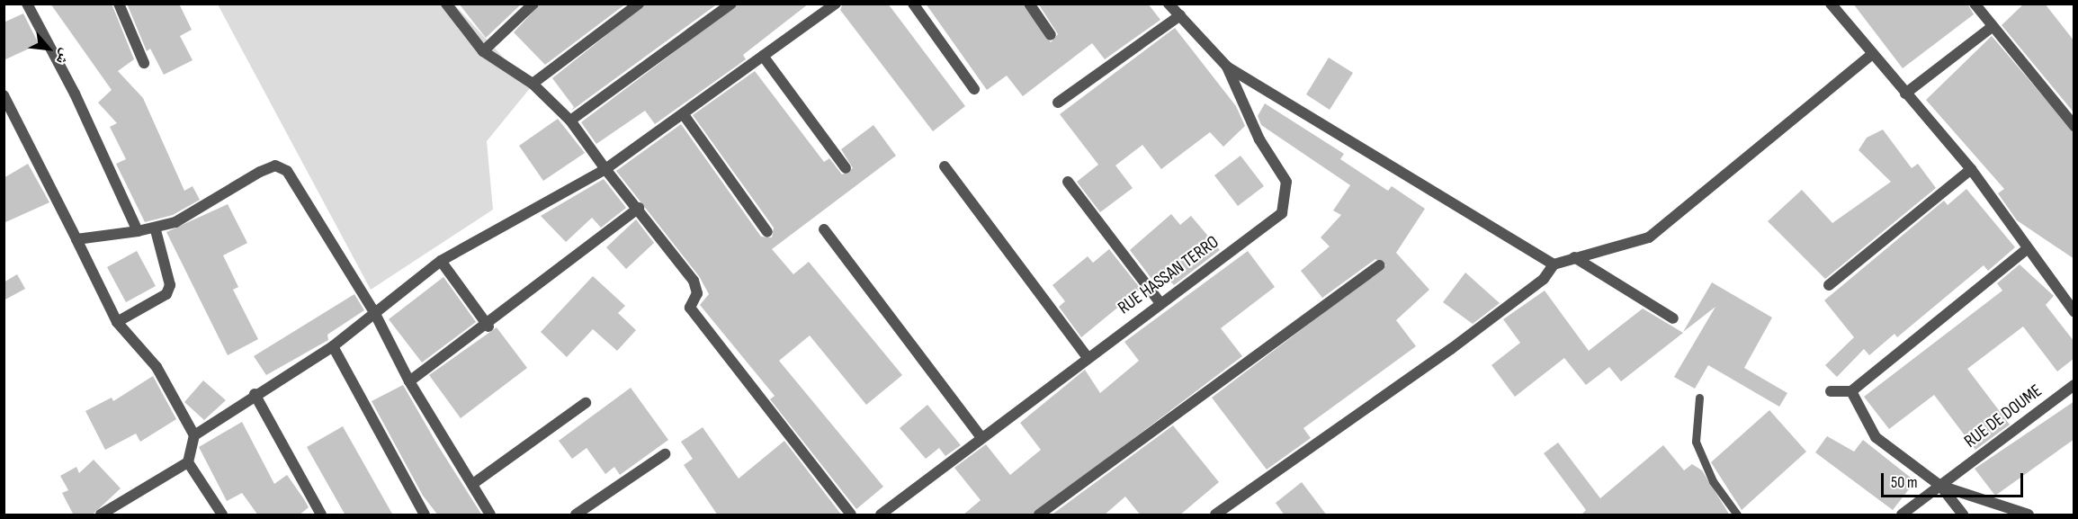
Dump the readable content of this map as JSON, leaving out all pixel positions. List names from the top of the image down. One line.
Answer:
{"streets":{"street":["RUE HASSAN TERRO","RUE DE DOUME"]},"scale_bar":"50 m","north":"bottom right"}
